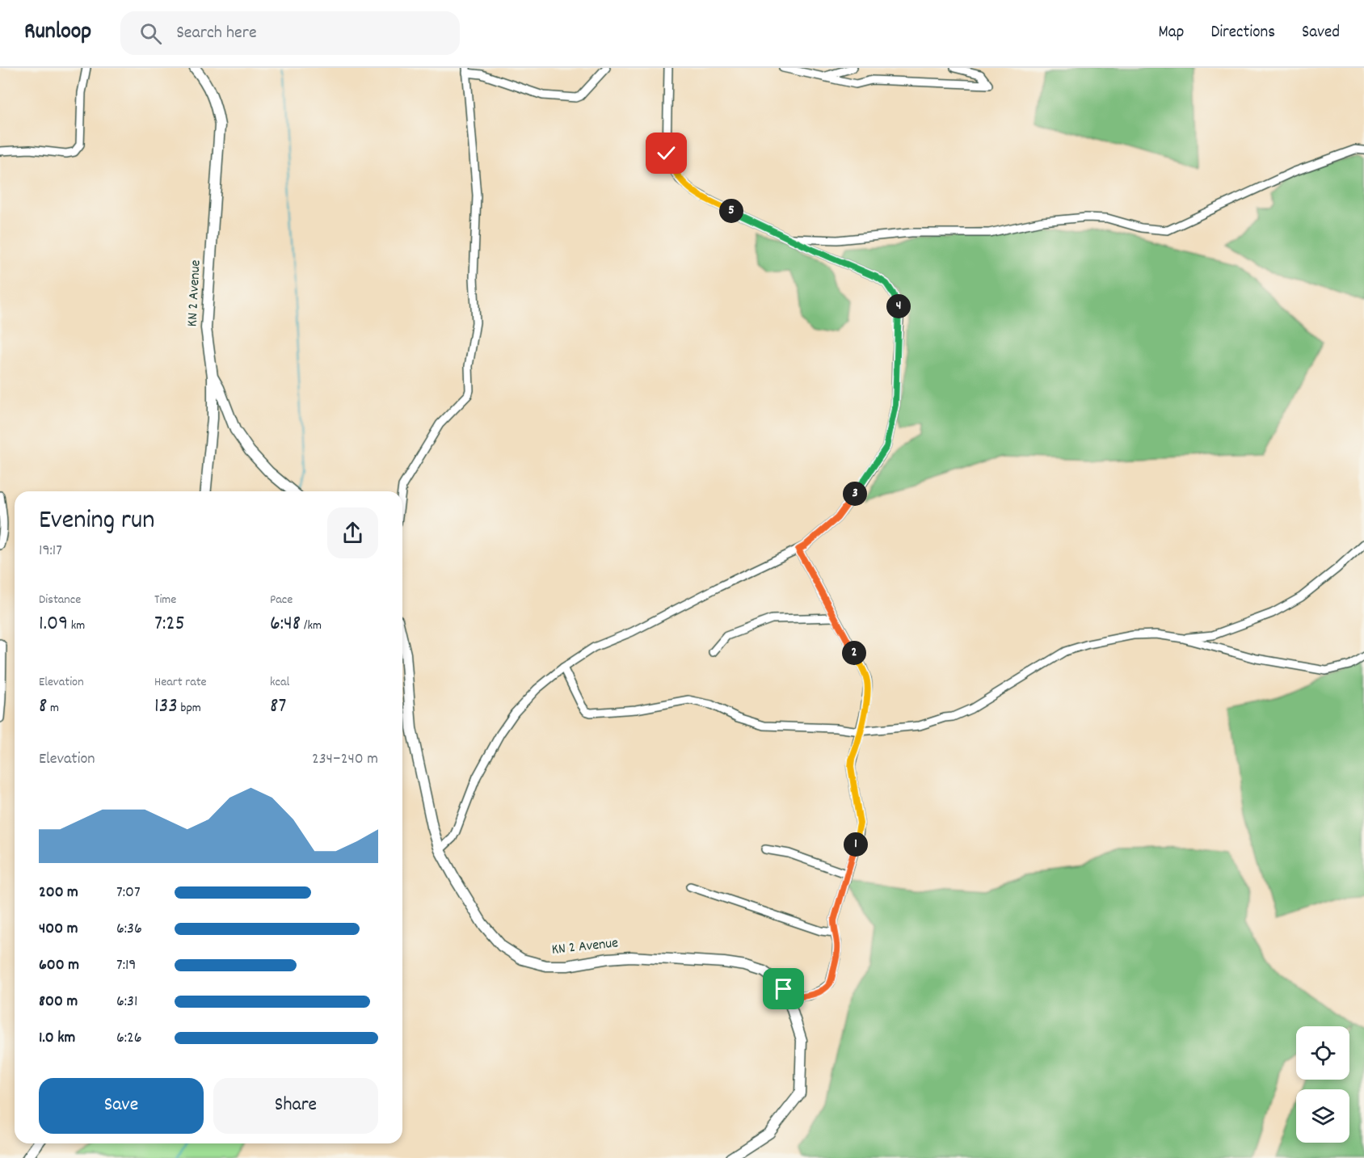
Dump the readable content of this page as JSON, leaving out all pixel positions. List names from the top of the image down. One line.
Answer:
{"streets":{"main road":["KN 2 Avenue"]},"page":{"header":"Runloop","search":"Search here","nav":["Map","Directions","Saved"],"pins":["5","4","3","2","1"],"heading":["Evening run","19:17"],"stats":[["Distance","1.09 km"],["Time","7:25"],["Pace","6:48 /km"],["Elevation","8 m"],["Heart rate","133 bpm"],["kcal","87"]],"chart":["Elevation","234–240 m"],"list":[{"name":"200 m","note":"7:07"},{"name":"400 m","note":"6:36"},{"name":"600 m","note":"7:19"},{"name":"800 m","note":"6:31"},{"name":"1.0 km","note":"6:26"}],"buttons":["Save","Share"]}}
